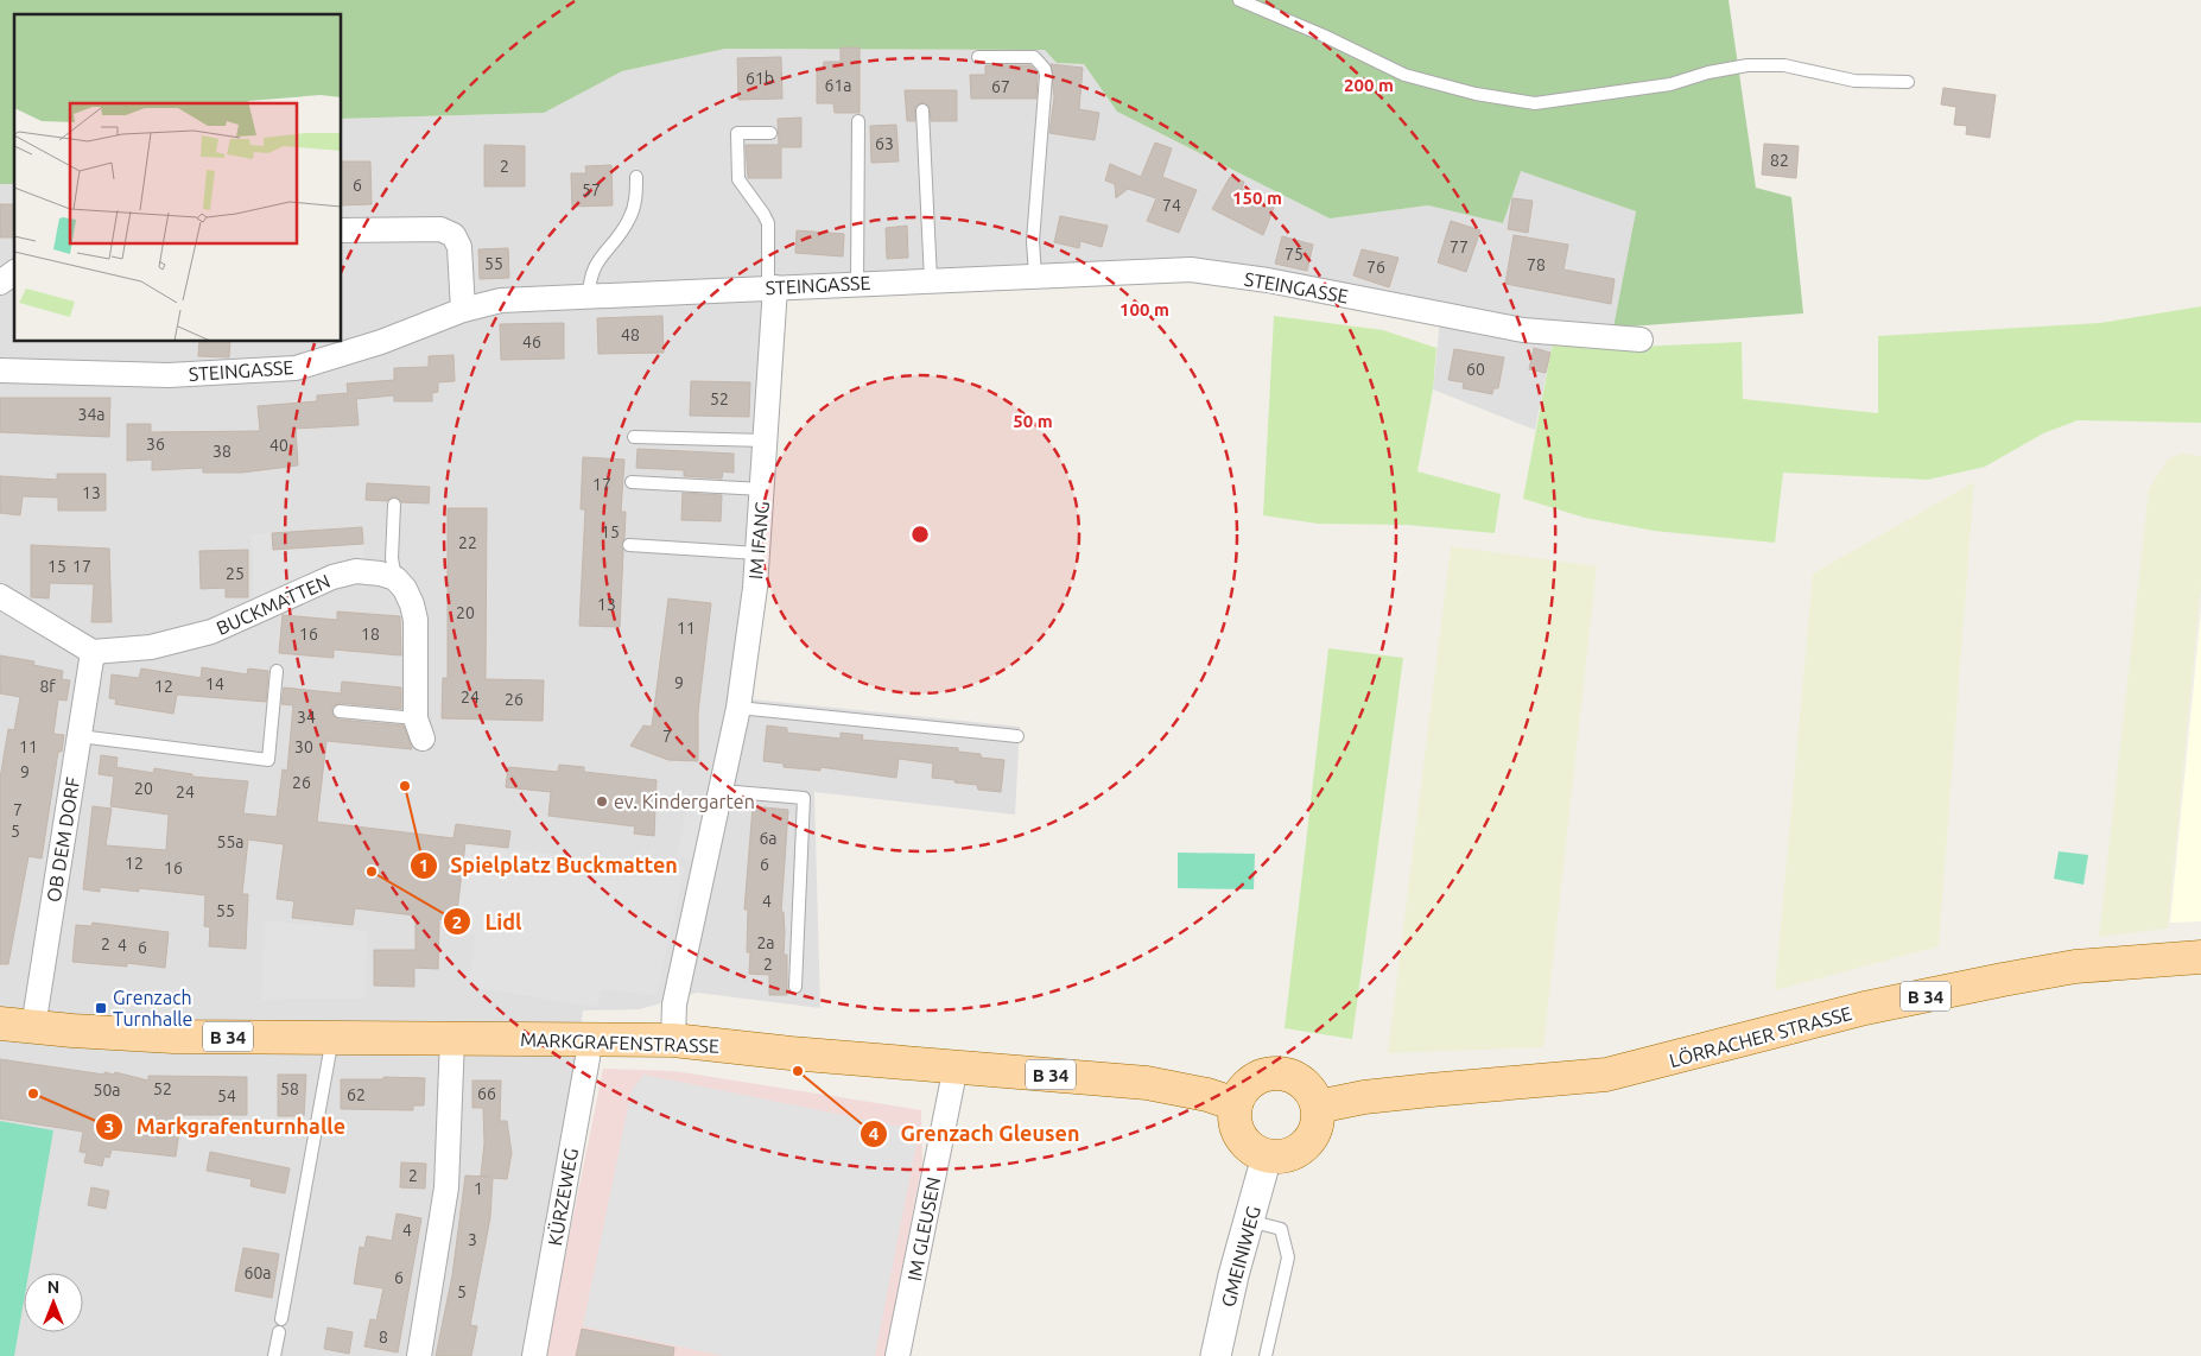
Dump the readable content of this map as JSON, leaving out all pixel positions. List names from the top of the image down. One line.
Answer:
{"streets":{"main road":["B 34","LÖRRACHER STRASSE","MARKGRAFENSTRASSE"],"street":["STEINGASSE","IM IFANG","BUCKMATTEN","OB DEM DORF","KÜRZEWEG","IM GLEUSEN","GMEINIWEG"]},"crossings":[["STEINGASSE","IM IFANG"],["IM IFANG","MARKGRAFENSTRASSE"],["BUCKMATTEN","OB DEM DORF"],["OB DEM DORF","MARKGRAFENSTRASSE"],["LÖRRACHER STRASSE","MARKGRAFENSTRASSE"],["LÖRRACHER STRASSE","GMEINIWEG"],["MARKGRAFENSTRASSE","KÜRZEWEG"],["MARKGRAFENSTRASSE","IM GLEUSEN"],["MARKGRAFENSTRASSE","GMEINIWEG"]],"places":{"other":["Spielplatz Buckmatten","ev. Kindergarten","Lidl","Grenzach Gleusen","Markgrafenturnhalle"],"transit":["Grenzach Turnhalle"]},"house_numbers":["61b","61a","67","63","82","2","6","57","74","77","75","55","78","76","48","46","60","52","34a","36","40","38","17","13","15","22","15","17","25","13","20","11","16","18","9","14","8f","12","24","26","34","7","11","30","9","26","20","24","7","5","6a","55a","12","6","16","4","55","2a","2","4","6","2","52","58","50a","66","62","54","2","1","4","3","60a","6","5","8"],"north":"top","rings":["200 m","150 m","100 m","50 m"]}
